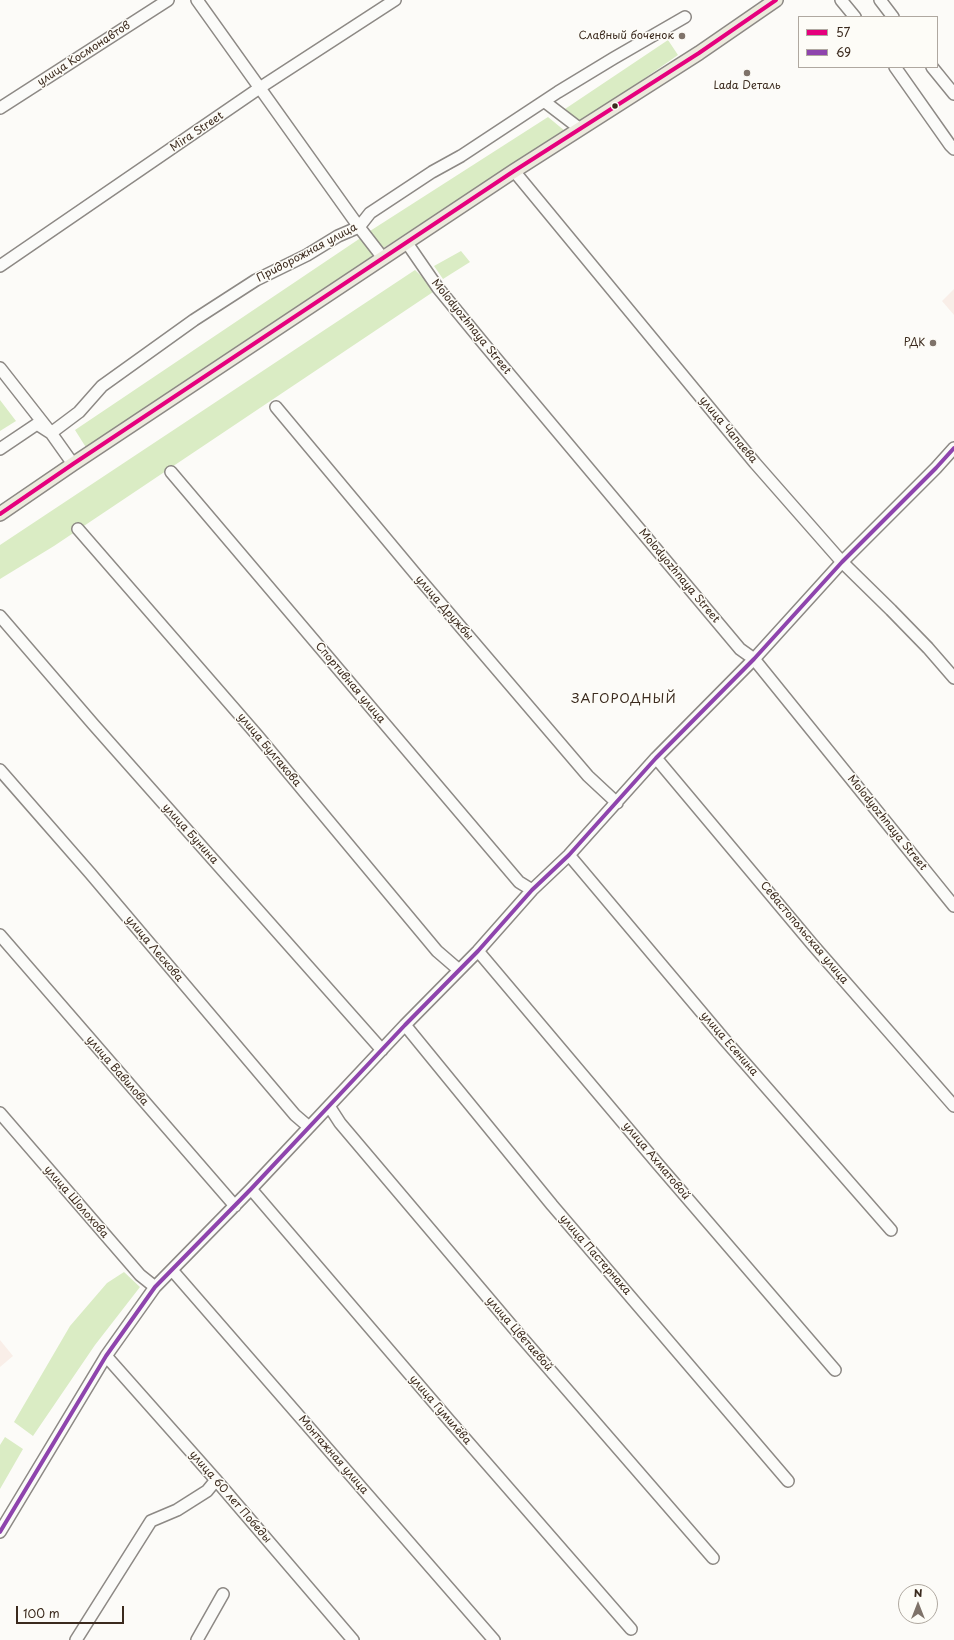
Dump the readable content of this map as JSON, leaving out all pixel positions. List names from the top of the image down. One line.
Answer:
{"streets":{"street":["улица Космонавтов","Mira Street","Придорожная улица","Molodyozhnaya Street","улица Чапаева","улица Дружбы","Спортивная улица","улица Булгакова","улица Бунина","Севастопольская улица","улица Лескова","улица Есенина","улица Вавилова","улица Ахматовой","улица Шолохова","улица Пастернака","улица Цветаевой","улица Гумилёва","Монтажная улица","улица 60 лет Победы"]},"districts":["ЗАГОРОДНЫЙ"],"places":["Славный боченок","Lada Dеталь","РДК"],"lines":["transit line 57","transit line 69"],"legend":["57","69"],"scale_bar":"100 m","north":"top"}
